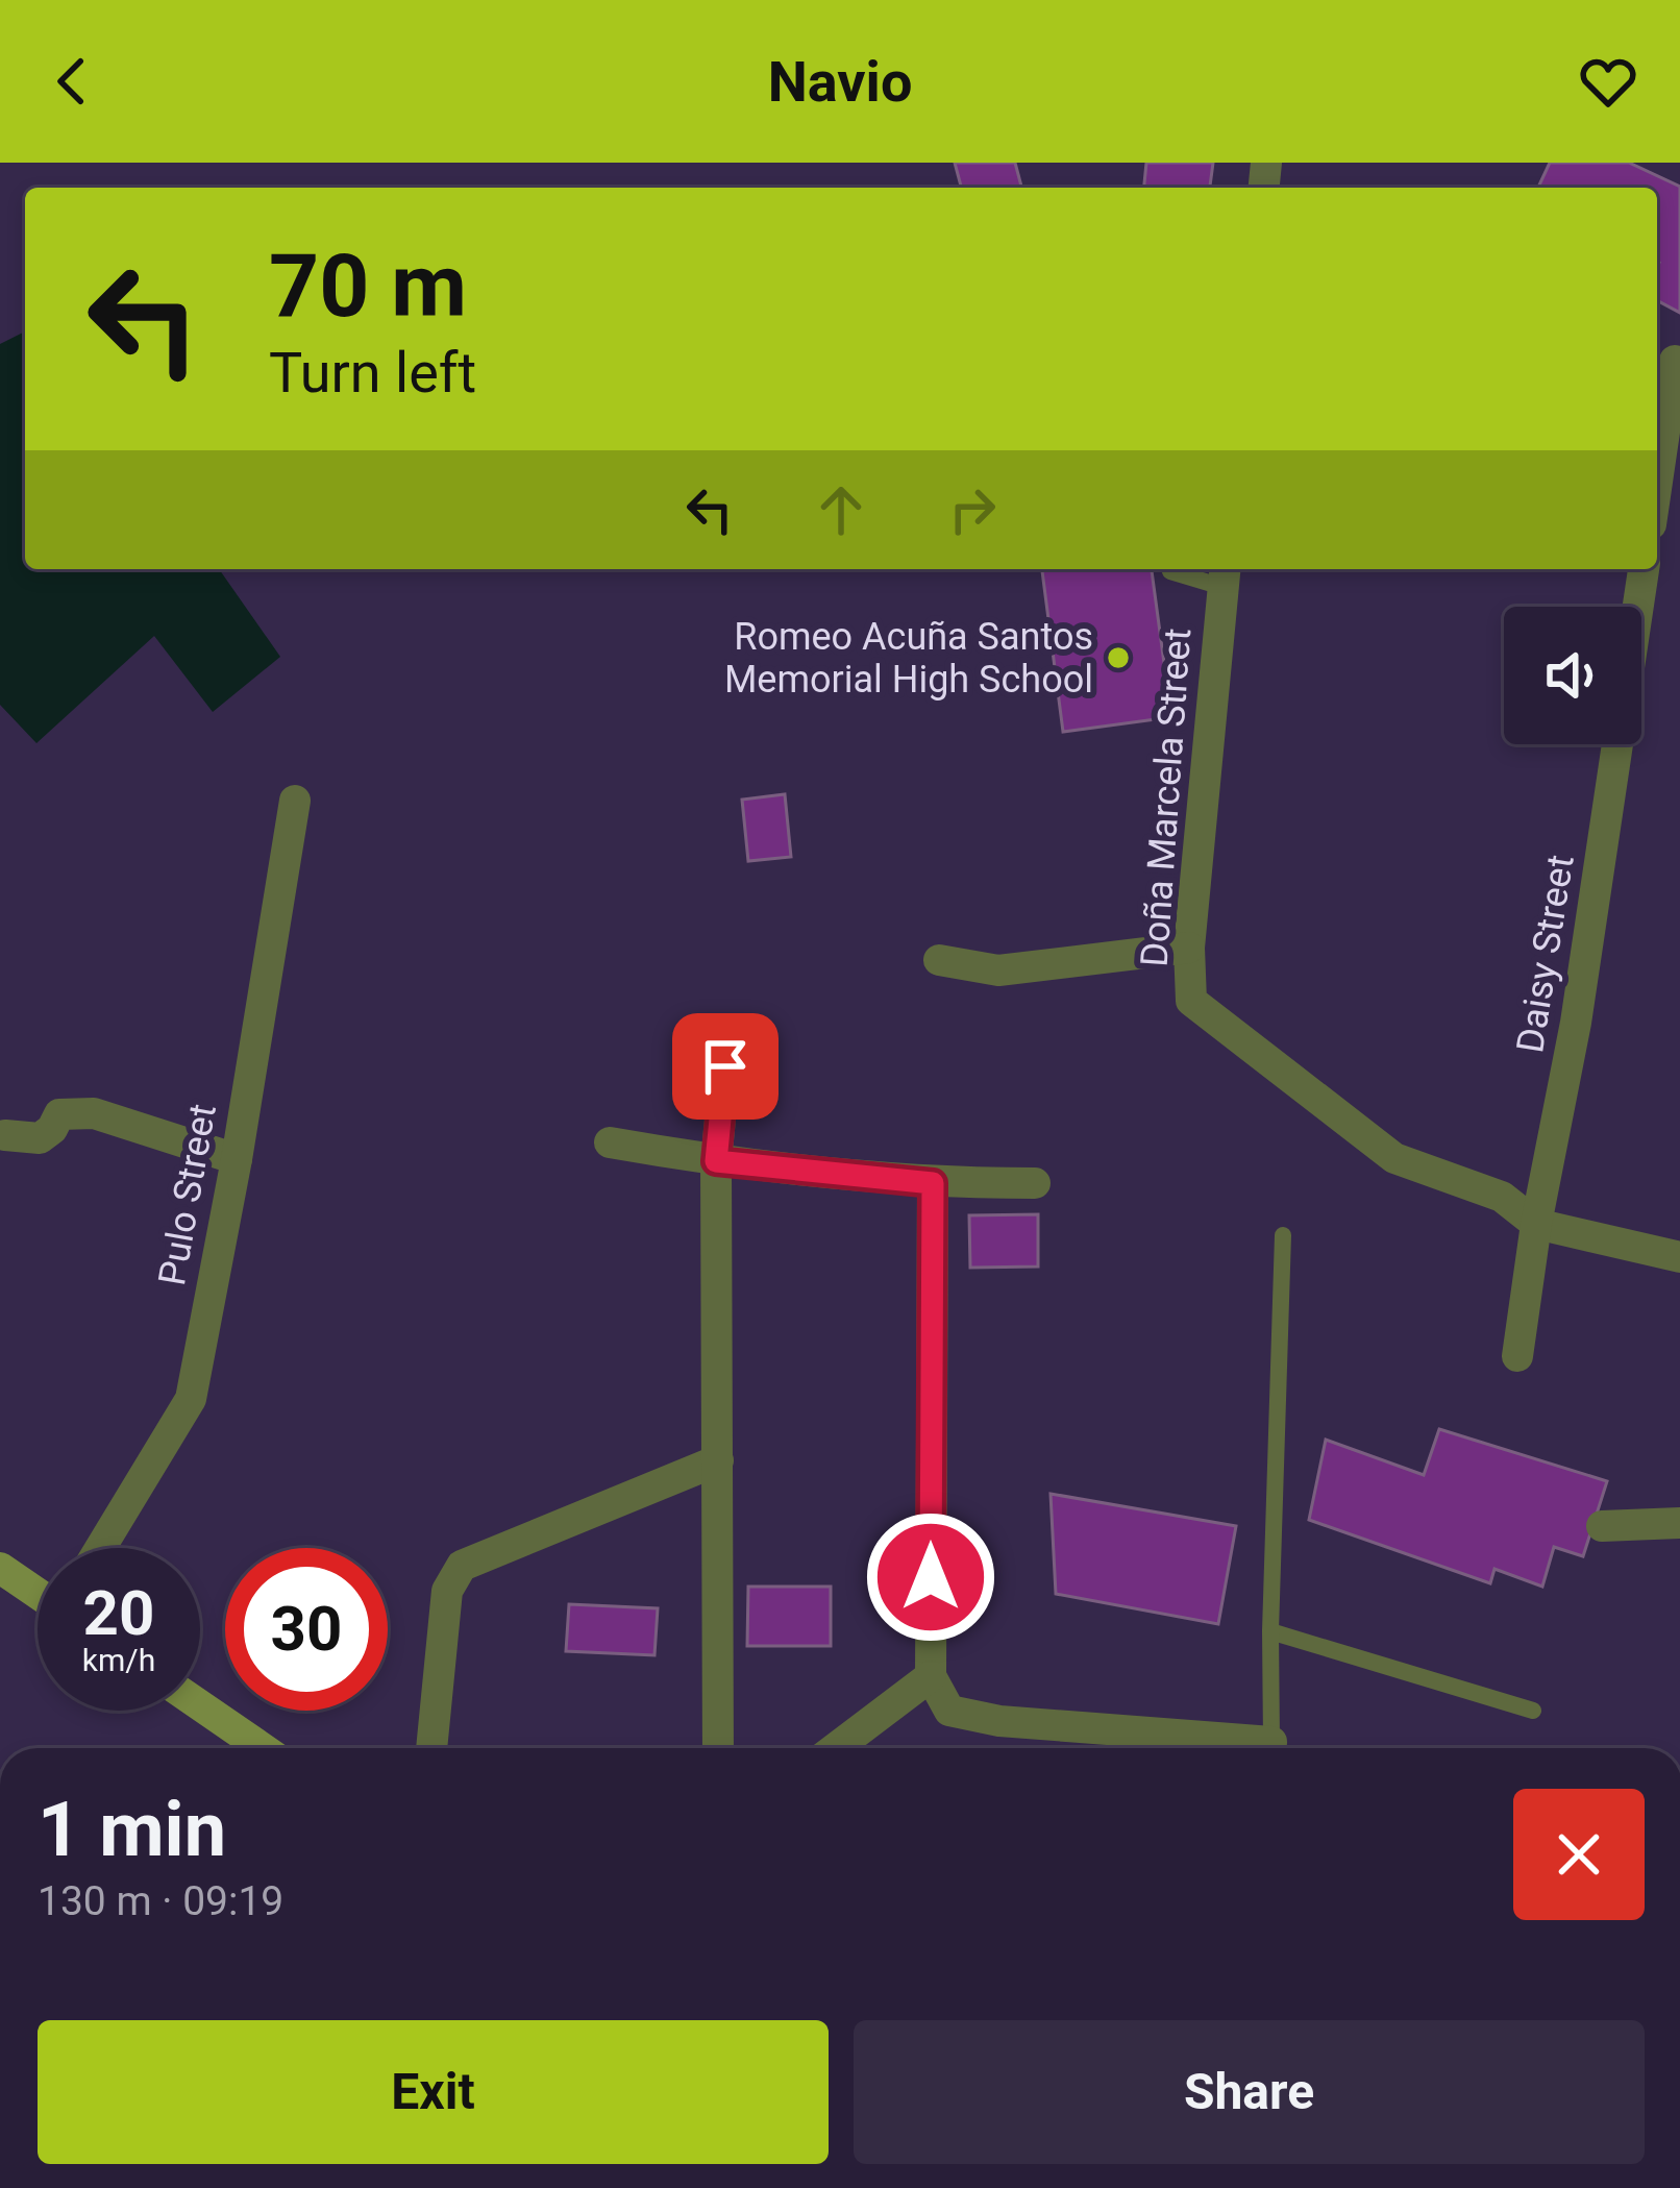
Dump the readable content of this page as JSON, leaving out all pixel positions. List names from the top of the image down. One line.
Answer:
{"streets":{"street":["Doña Marcela Street","Daisy Street","Pulo Street"]},"crossings":[["Doña Marcela Street","Daisy Street"]],"places":["Romeo Acuña Santos Memorial High School"],"page":{"header":"Navio","turn":["70 m","Turn left"],"speed":"20 km/h","limit":"30","heading":["1 min","130 m · 09:19"],"buttons":["Exit","Share"]}}
